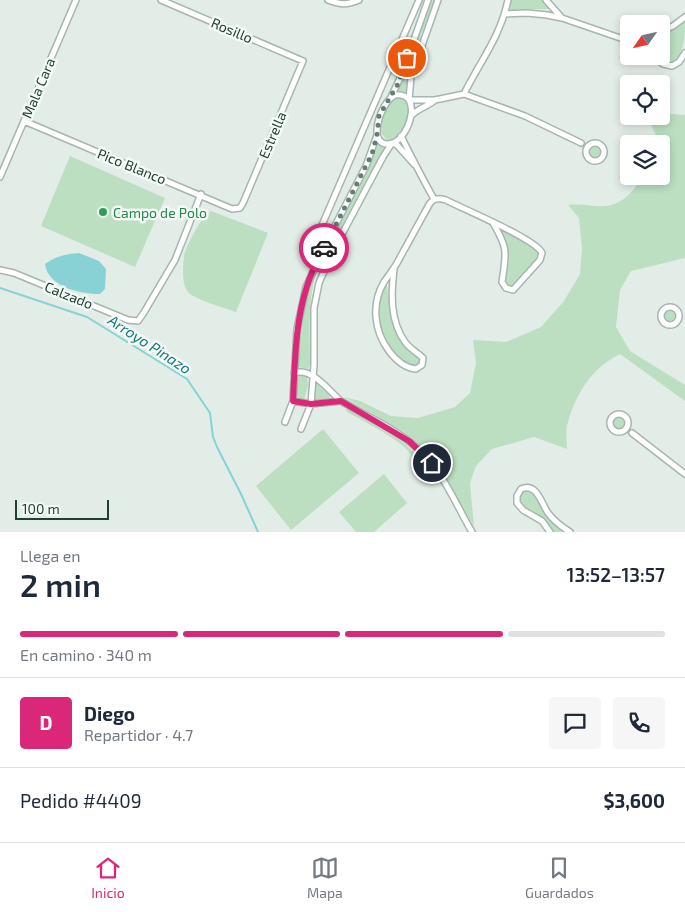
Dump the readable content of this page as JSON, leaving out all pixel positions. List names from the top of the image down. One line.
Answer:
{"streets":{"street":["Rosillo","Mala Cara","Estrella","Pico Blanco","Calzado"]},"crossings":[["Rosillo","Estrella"],["Mala Cara","Pico Blanco"],["Estrella","Pico Blanco"],["Pico Blanco","Calzado"]],"water":["Arroyo Pinazo"],"places":["Campo de Polo"],"scale_bar":"100 m","north":"bottom left","page":{"scale":"100 m","heading":["2 min","Llega en","13:52–13:57"],"panel":["Diego","Repartidor · 4.7","Pedido #4409","$3,600"],"bar":"En camino · 340 m","round":"D","tabs":["Inicio","Mapa","Guardados"]}}
